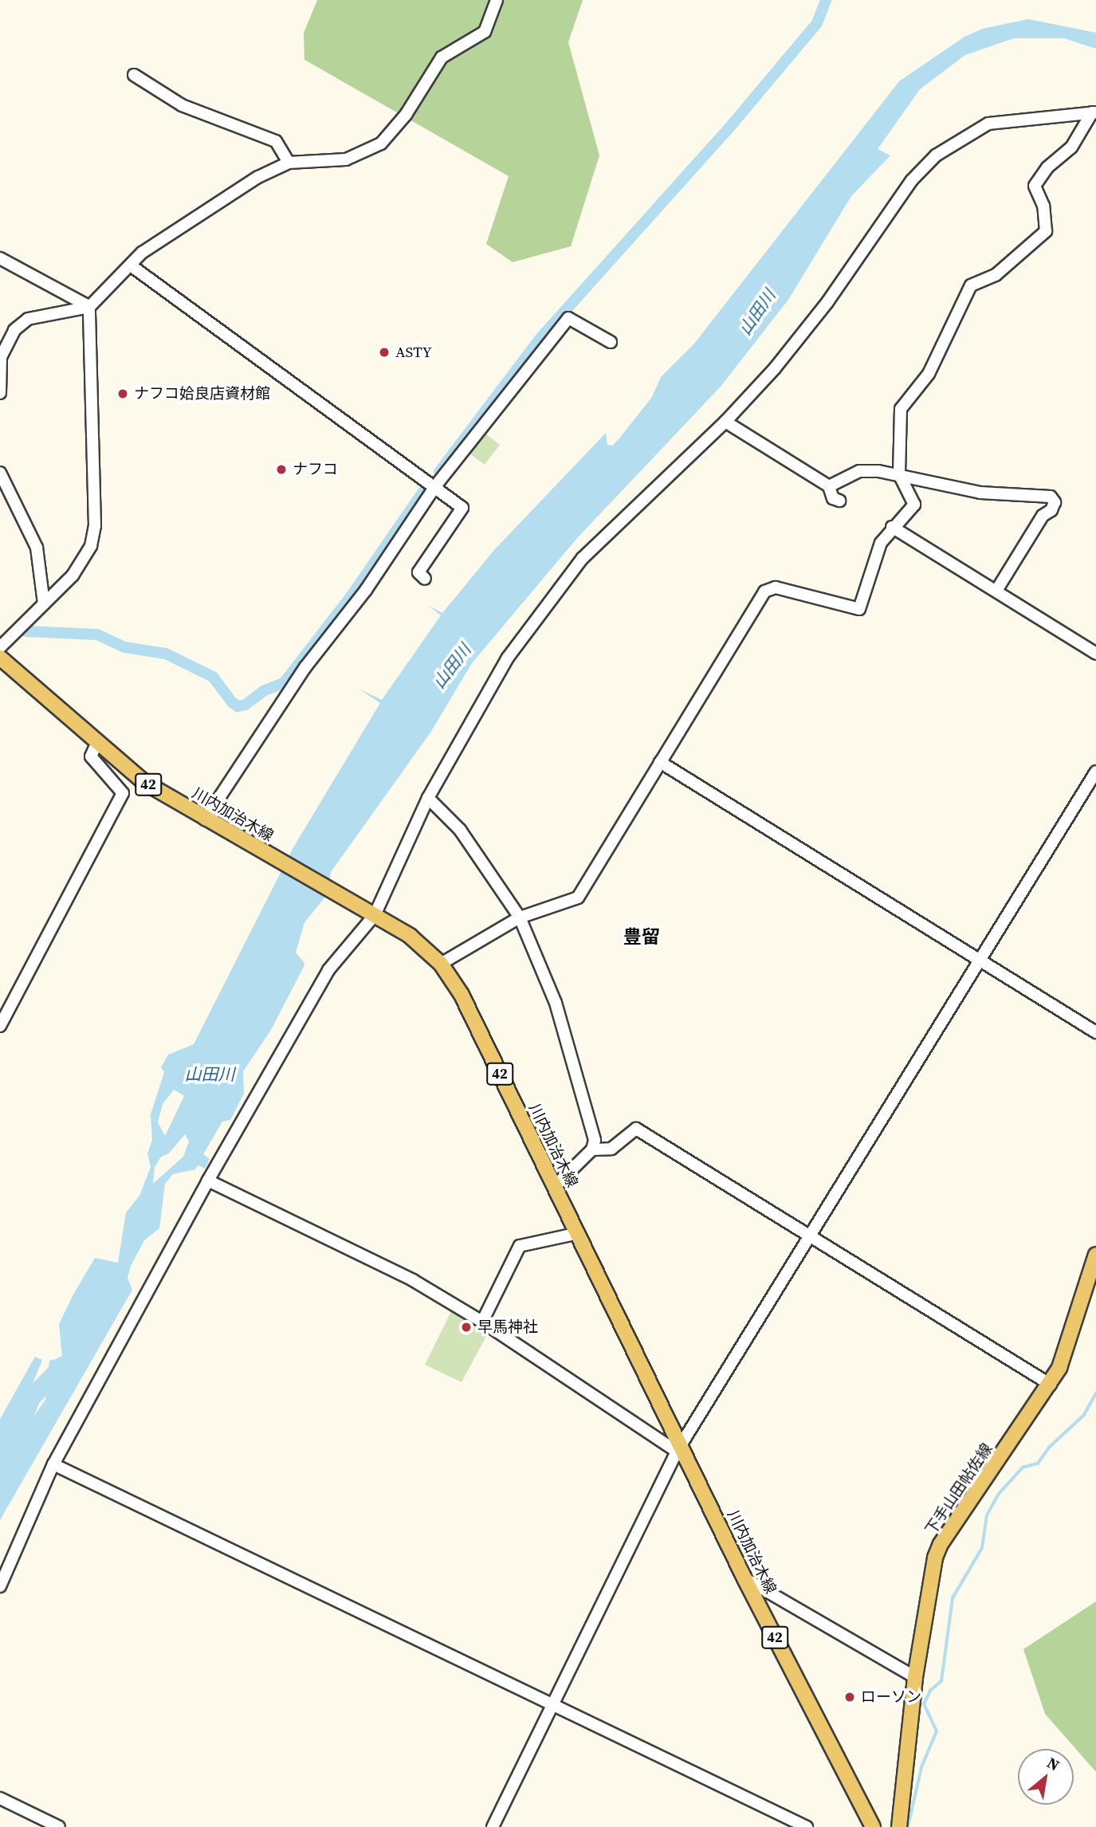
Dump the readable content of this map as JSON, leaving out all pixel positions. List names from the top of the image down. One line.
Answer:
{"streets":{"main road":["42","川内加治木線","下手山田帖佐線"]},"districts":["豊留"],"water":["山田川"],"places":["ASTY","ナフコ姶良店資材館","ナフコ","早馬神社","ローソン"],"north":"top right"}
